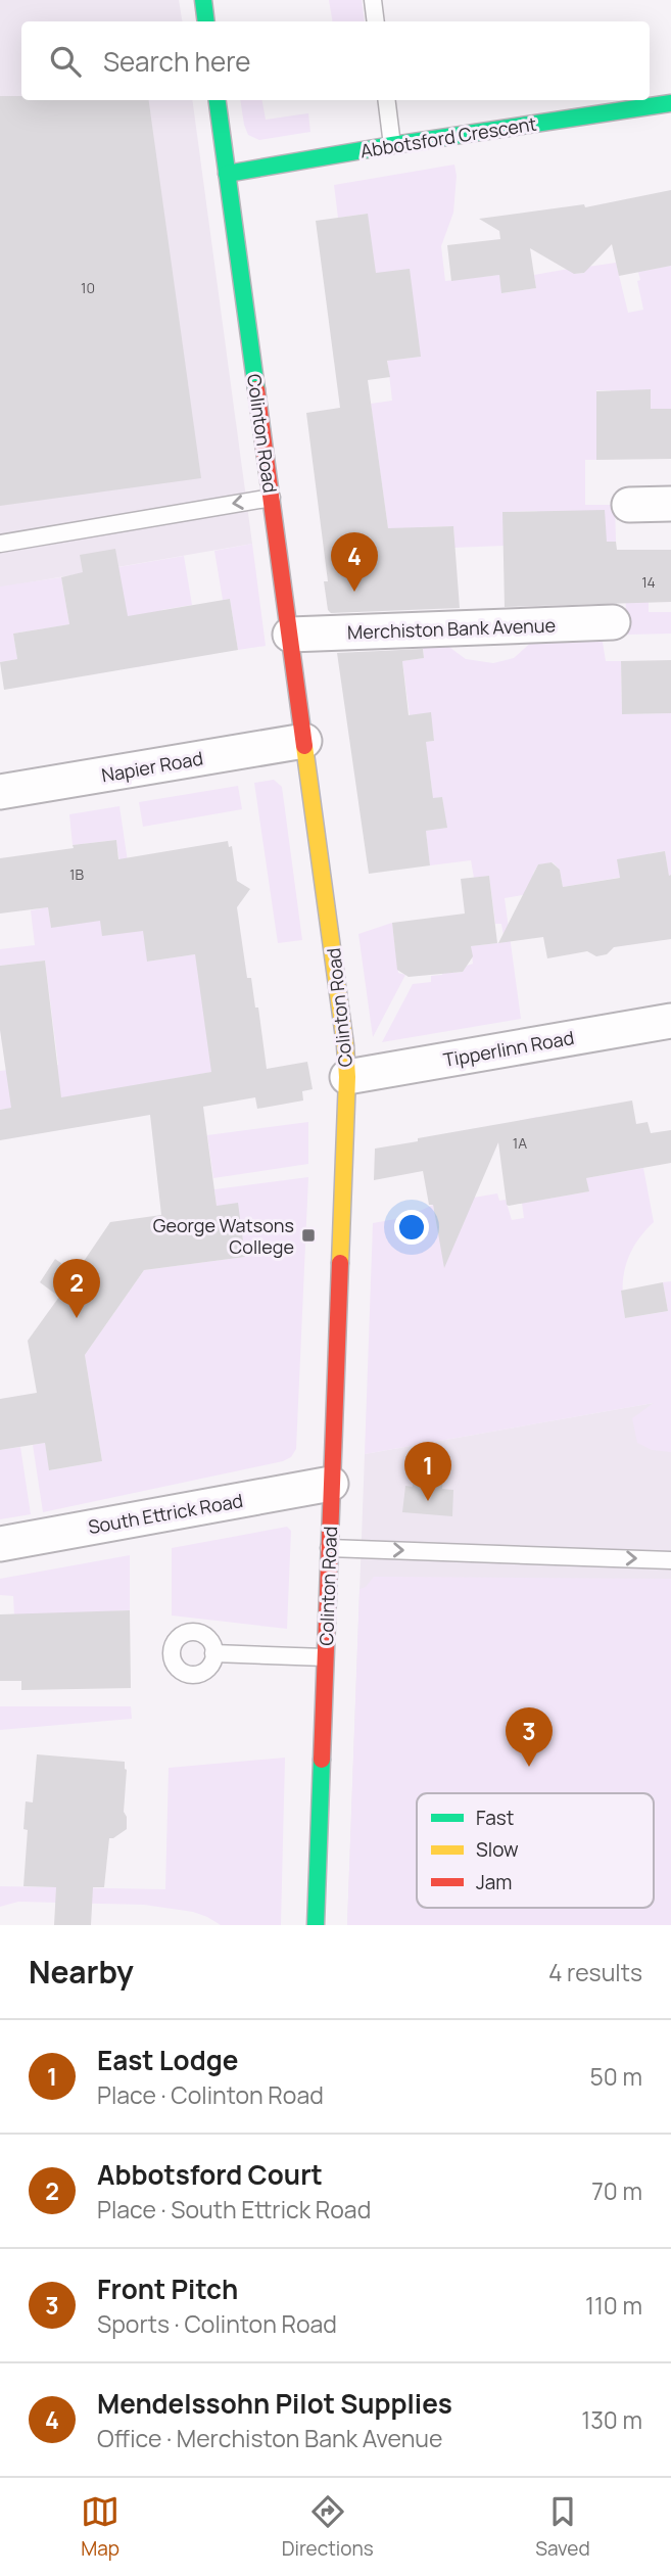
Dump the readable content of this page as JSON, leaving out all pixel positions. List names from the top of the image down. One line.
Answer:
{"streets":{"street":["Abbotsford Crescent","Colinton Road","Merchiston Bank Avenue","Napier Road","Tipperlinn Road","South Ettrick Road"]},"crossings":[["Abbotsford Crescent","Colinton Road"],["Colinton Road","Merchiston Bank Avenue"],["Colinton Road","Napier Road"],["Colinton Road","Tipperlinn Road"],["Colinton Road","South Ettrick Road"]],"places":{"transit":["George Watsons College"]},"house_numbers":["10","14","1B","1A"],"legend":["Fast","Slow","Jam"],"page":{"search":"Search here","pins":["4","2","1","3"],"heading":["Nearby","4 results"],"list":[{"mark":"1","name":"East Lodge","note":"Place · Colinton Road","value":"50 m"},{"mark":"2","name":"Abbotsford Court","note":"Place · South Ettrick Road","value":"70 m"},{"mark":"3","name":"Front Pitch","note":"Sports · Colinton Road","value":"110 m"},{"mark":"4","name":"Mendelssohn Pilot Supplies","note":"Office · Merchiston Bank Avenue","value":"130 m"}],"nav":["Map","Directions","Saved"]}}
